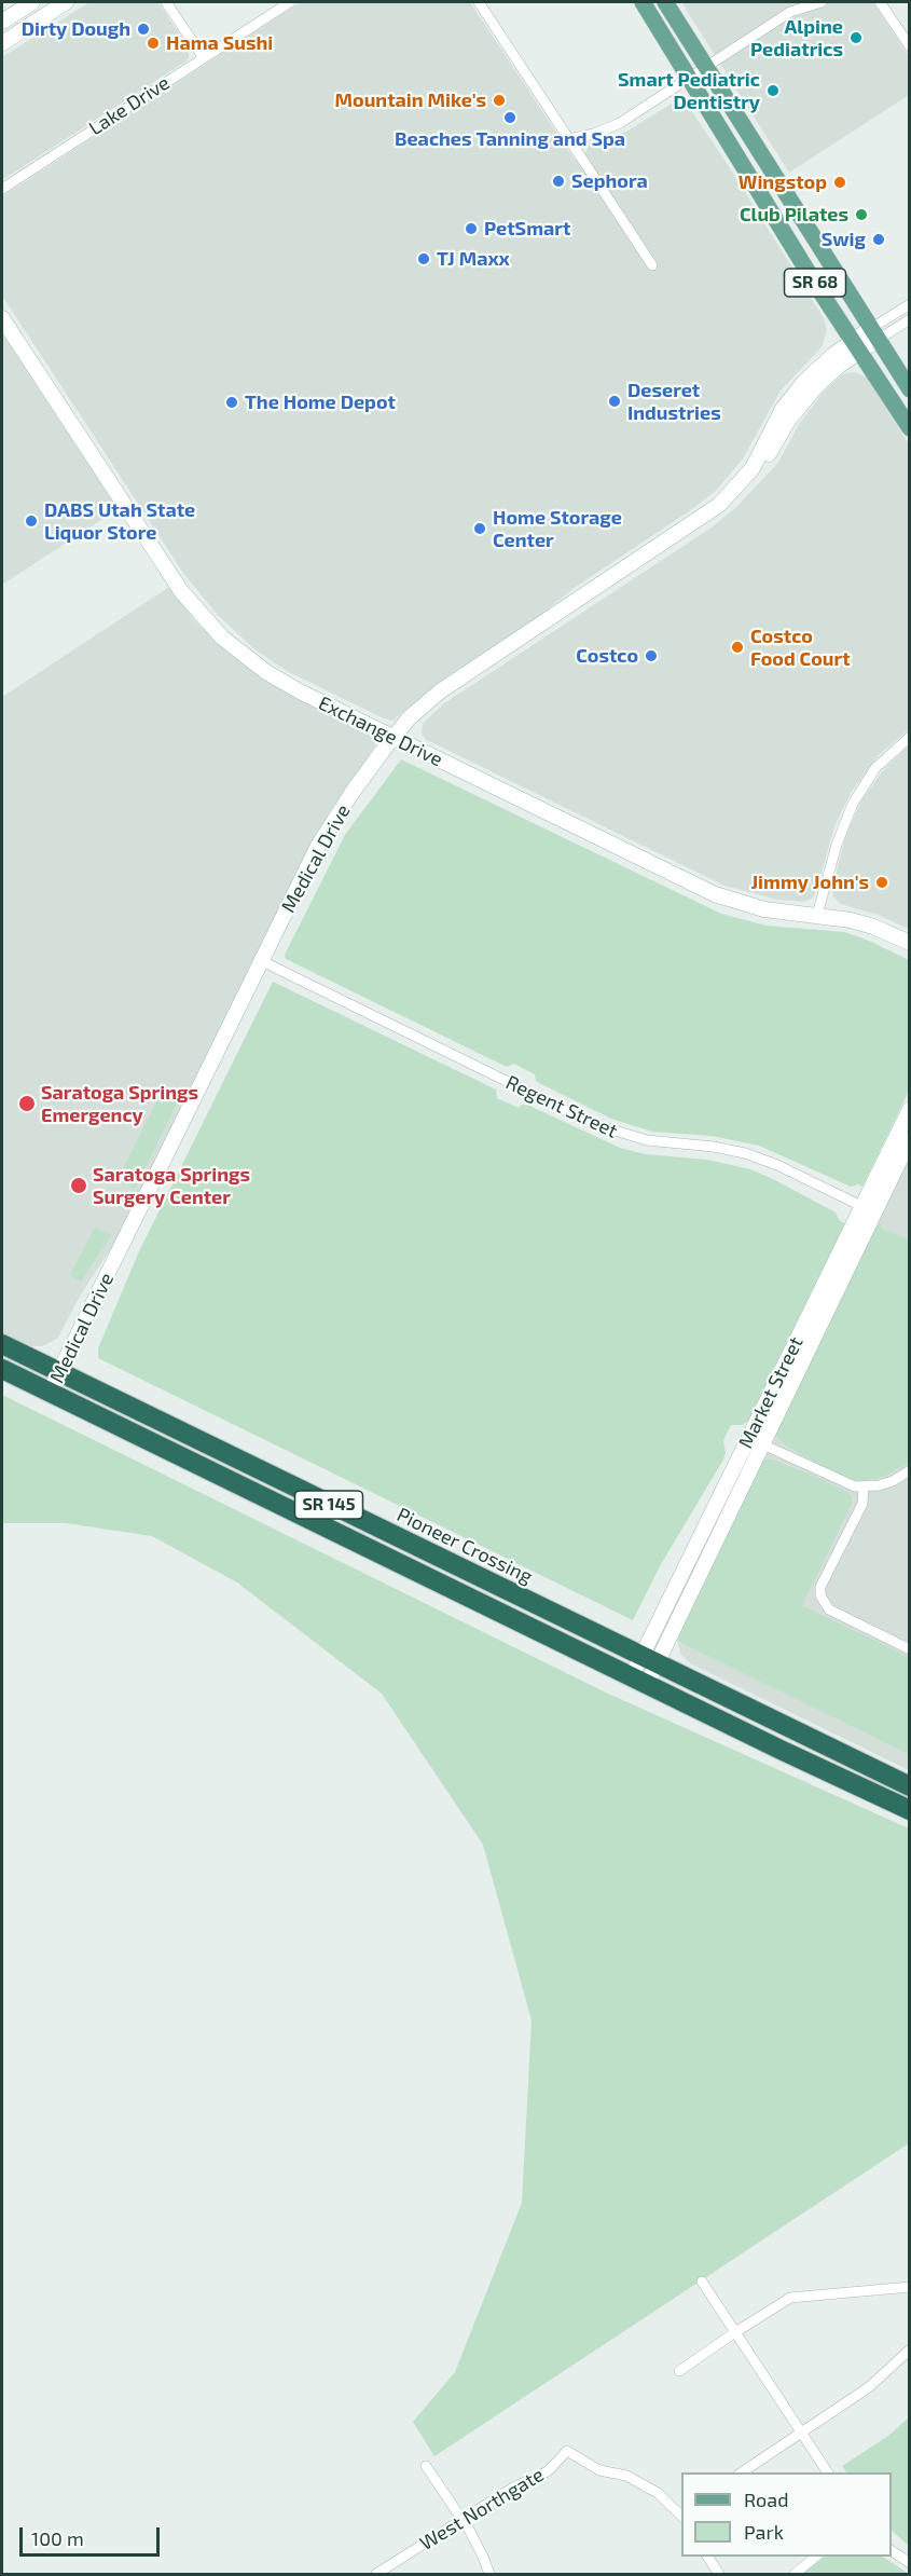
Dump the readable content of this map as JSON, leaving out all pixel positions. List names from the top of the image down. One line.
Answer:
{"streets":{"highway":["SR 145","Pioneer Crossing"],"main road":["SR 68"],"street":["Lake Drive","Exchange Drive","Medical Drive","Regent Street","Market Street","West Northgate"]},"crossings":[["SR 68","Medical Drive"],["Exchange Drive","Medical Drive"],["Medical Drive","Regent Street"],["Medical Drive","SR 145"],["Medical Drive","Pioneer Crossing"],["Regent Street","Market Street"],["Market Street","SR 145"],["Market Street","Pioneer Crossing"]],"places":["Dirty Dough","Alpine Pediatrics","Hama Sushi","Smart Pediatric Dentistry","Mountain Mike's","Beaches Tanning and Spa","Sephora","Wingstop","Club Pilates","PetSmart","Swig","TJ Maxx","Deseret Industries","The Home Depot","DABS Utah State Liquor Store","Home Storage Center","Costco Food Court","Costco","Jimmy John's","Saratoga Springs Emergency","Saratoga Springs Surgery Center"],"legend":["Road","Park"],"scale_bar":"100 m"}
